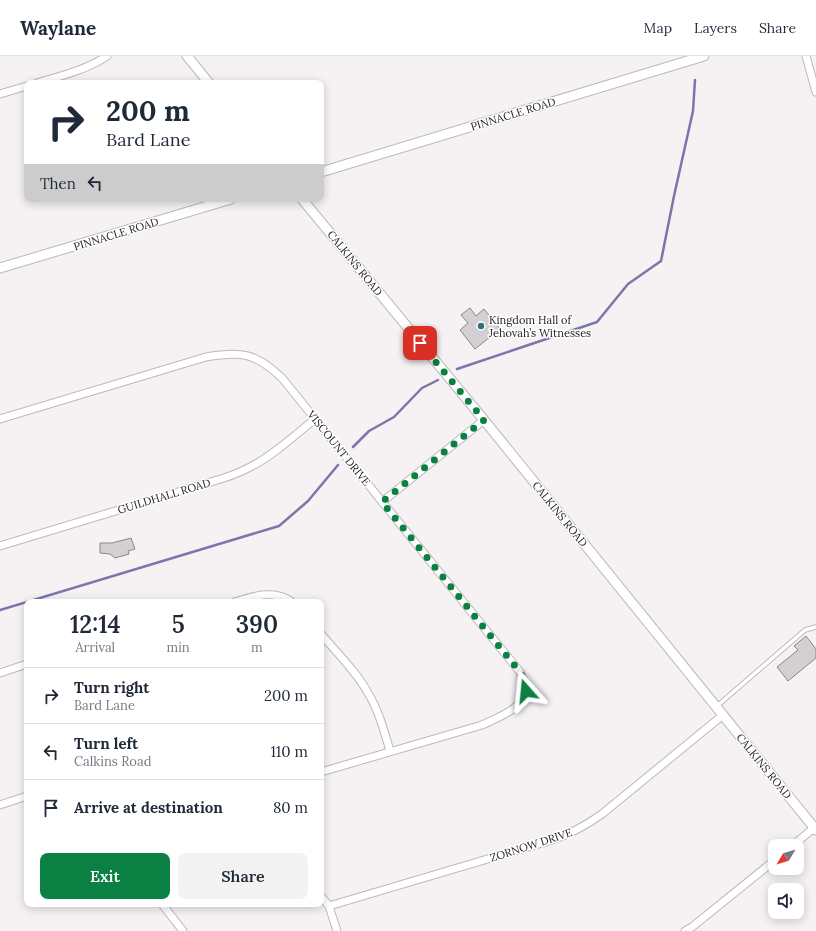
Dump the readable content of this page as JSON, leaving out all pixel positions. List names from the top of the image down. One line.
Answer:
{"streets":{"main road":["PINNACLE ROAD","CALKINS ROAD"],"street":["VISCOUNT DRIVE","GUILDHALL ROAD","ZORNOW DRIVE"]},"crossings":[["CALKINS ROAD","ZORNOW DRIVE"],["VISCOUNT DRIVE","GUILDHALL ROAD"]],"places":["Kingdom Hall of Jehovah’s Witnesses"],"north":"bottom left","page":{"header":"Waylane","nav":["Map","Layers","Share"],"turn":["200 m","Bard Lane"],"then":"Then","eta":["12:14","Arrival","5","min","390","m"],"list":[{"name":"Turn right","note":"Bard Lane","value":"200 m"},{"name":"Turn left","note":"Calkins Road","value":"110 m"},{"name":"Arrive at destination","value":"80 m"}],"buttons":["Exit","Share"]}}
